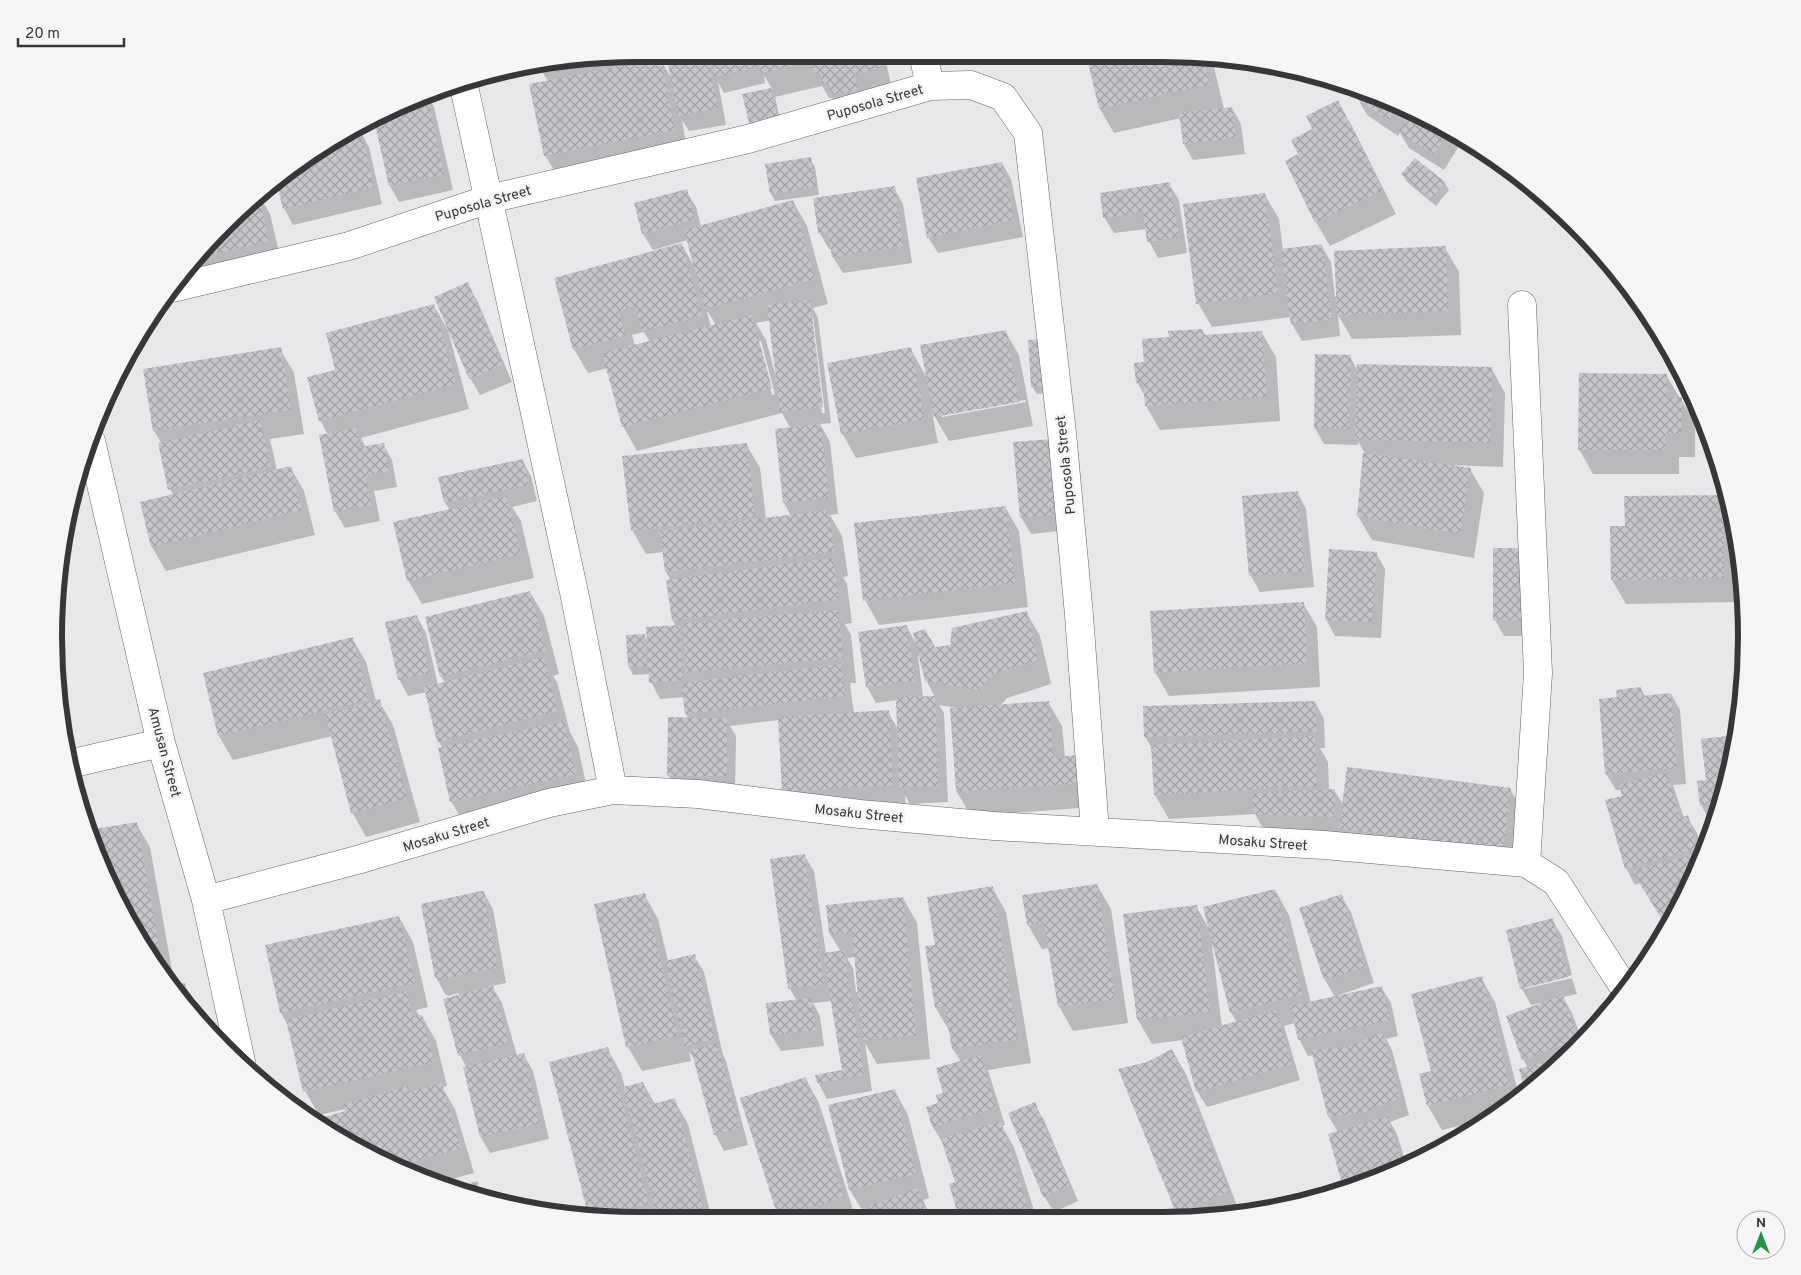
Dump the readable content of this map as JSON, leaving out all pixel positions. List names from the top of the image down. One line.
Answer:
{"streets":{"street":["Puposola Street","Amusan Street","Mosaku Street"]},"crossings":[["Puposola Street","Mosaku Street"],["Amusan Street","Mosaku Street"]],"scale_bar":"20 m","north":"top"}
